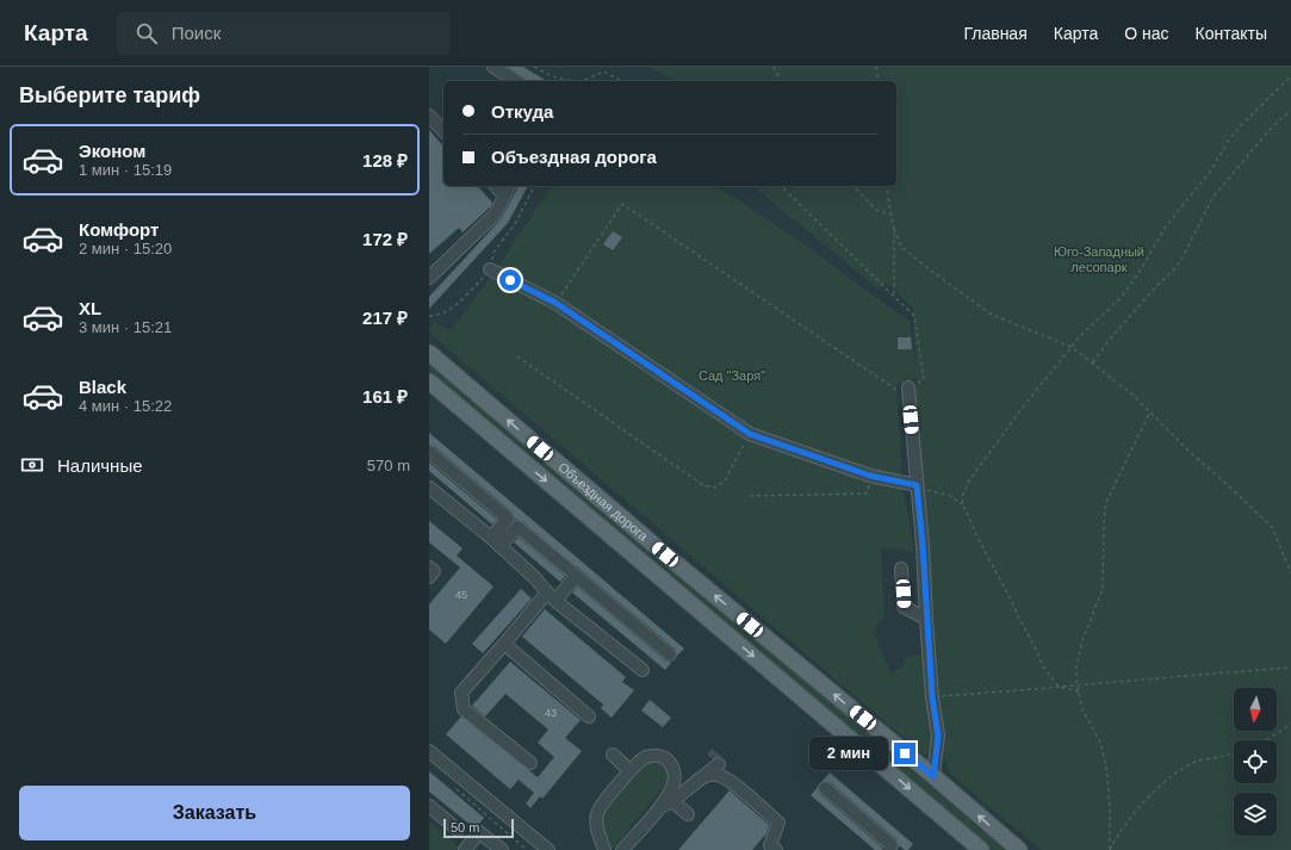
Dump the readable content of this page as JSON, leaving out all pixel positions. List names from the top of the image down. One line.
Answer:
{"streets":{"main road":["Объездная дорога"]},"parks":["Юго-Западный лесопарк","Сад \"Заря\""],"house_numbers":["45","43"],"scale_bar":"50 m","north":"bottom","page":{"header":"Карта","search":"Поиск","nav":["Главная","Карта","О нас","Контакты"],"heading":"Выберите тариф","banner":["Откуда","Объездная дорога"],"list":[{"name":"Эконом","note":"1 мин · 15:19","value":"128 ₽"},{"name":"Комфорт","note":"2 мин · 15:20","value":"172 ₽"},{"name":"XL","note":"3 мин · 15:21","value":"217 ₽"},{"name":"Black","note":"4 мин · 15:22","value":"161 ₽"}],"pay":["Наличные","570 m"],"bubble":"2 мин","buttons":"Заказать","scale":"50 m"}}
